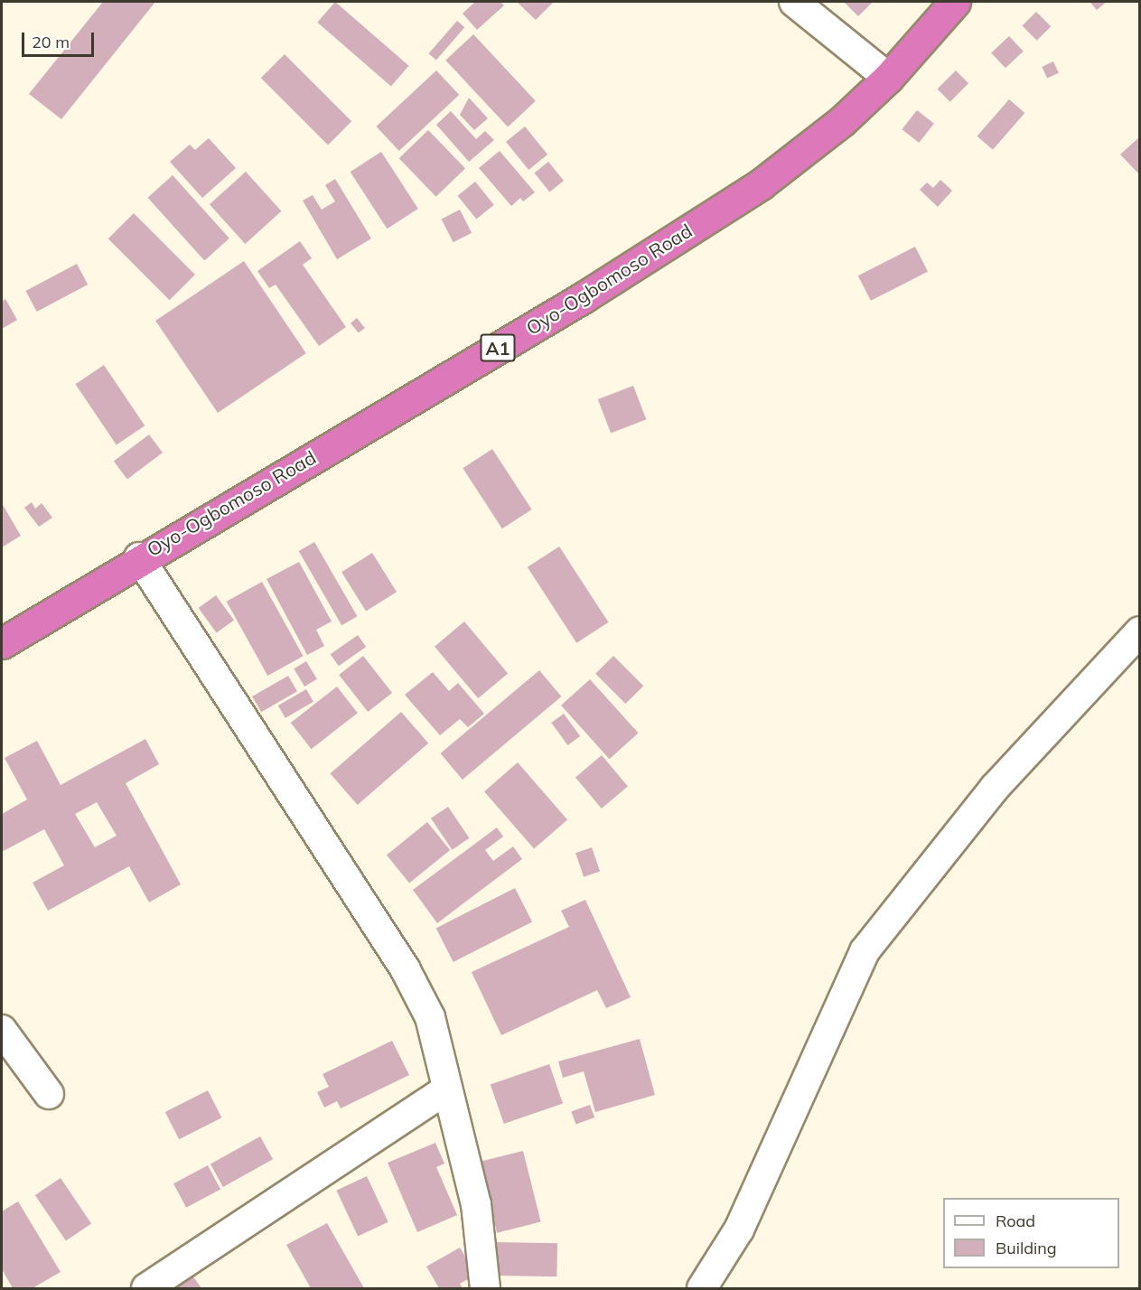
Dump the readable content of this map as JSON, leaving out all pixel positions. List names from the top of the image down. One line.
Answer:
{"streets":{"highway":["Oyo-Ogbomoso Road","A1"]},"legend":["Road","Building"],"scale_bar":"20 m"}
